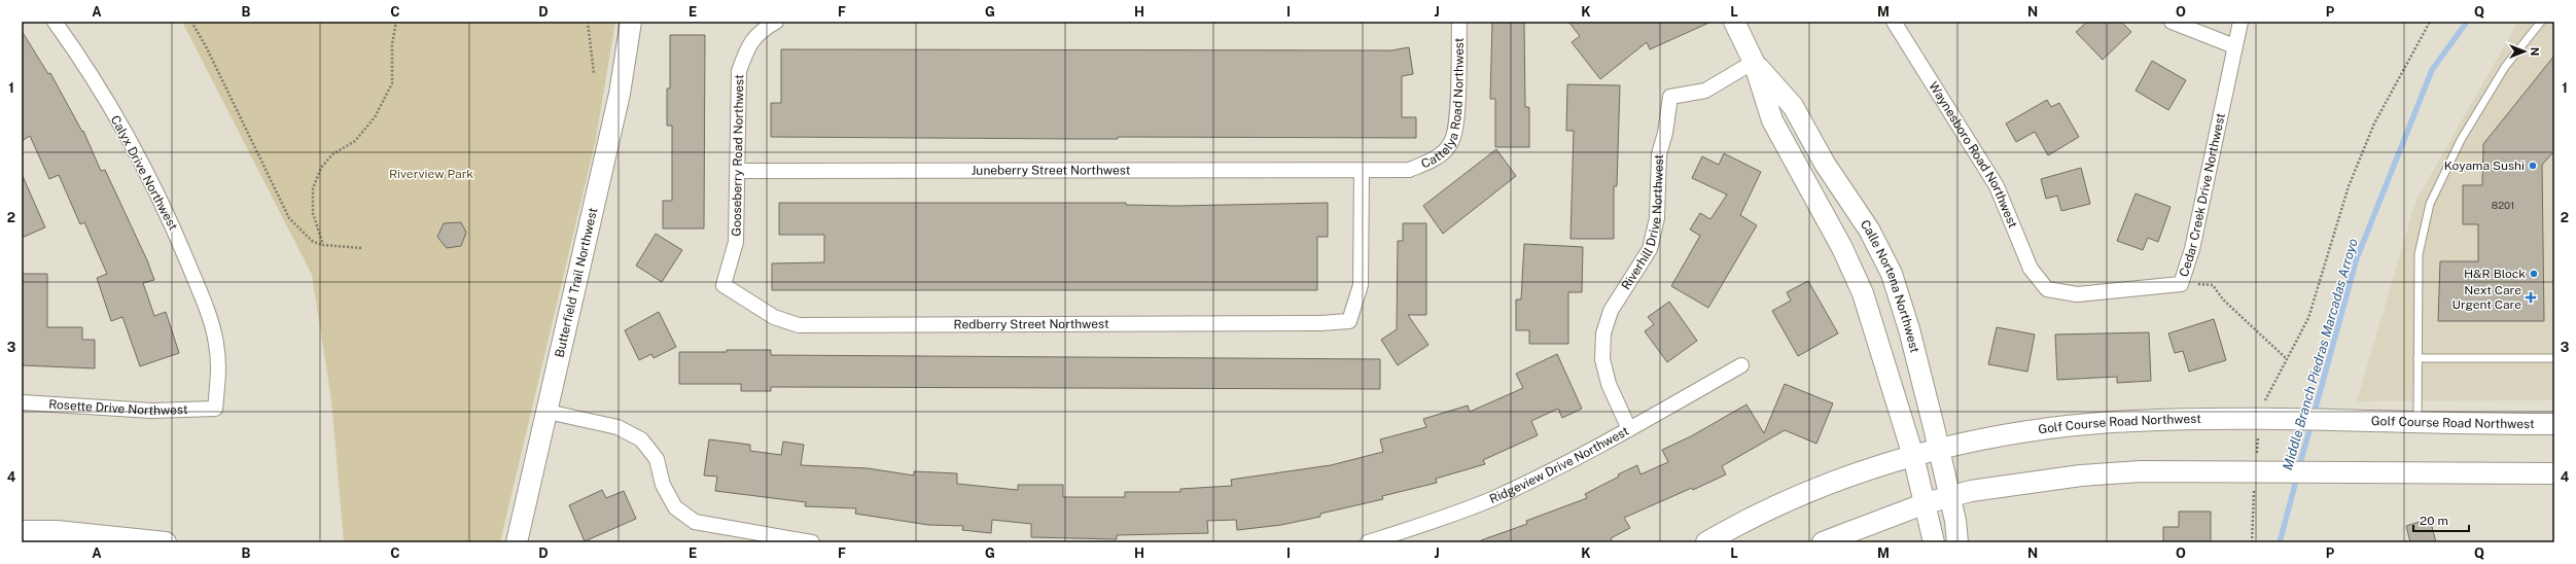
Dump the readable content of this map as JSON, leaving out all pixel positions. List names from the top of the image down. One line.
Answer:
{"streets":{"main road":["Butterfield Trail Northwest","Calle Nortena Northwest","Golf Course Road Northwest"],"street":["Cattelya Road Northwest","Waynesboro Road Northwest","Gooseberry Road Northwest","Juneberry Street Northwest","Calyx Drive Northwest","Cedar Creek Drive Northwest","Riverhill Drive Northwest","Redberry Street Northwest","Rosette Drive Northwest","Ridgeview Drive Northwest"]},"crossings":[["Cattelya Road Northwest","Juneberry Street Northwest"],["Cattelya Road Northwest","Redberry Street Northwest"],["Waynesboro Road Northwest","Cedar Creek Drive Northwest"],["Gooseberry Road Northwest","Juneberry Street Northwest"],["Gooseberry Road Northwest","Redberry Street Northwest"],["Juneberry Street Northwest","Redberry Street Northwest"],["Calyx Drive Northwest","Rosette Drive Northwest"],["Riverhill Drive Northwest","Calle Nortena Northwest"],["Riverhill Drive Northwest","Ridgeview Drive Northwest"],["Calle Nortena Northwest","Golf Course Road Northwest"]],"water":["Middle Branch Piedras Marcadas Arroyo"],"parks":["Riverview Park"],"places":{"other":["Koyama Sushi","H&R Block"],"health":["Next Care Urgent Care"]},"house_numbers":["8201"],"scale_bar":"20 m","north":"right","grid":{"columns":["A","B","C","D","E","F","G","H","I","J","K","L","M","N","O","P","Q"],"rows":["1","2","3","4"]}}
